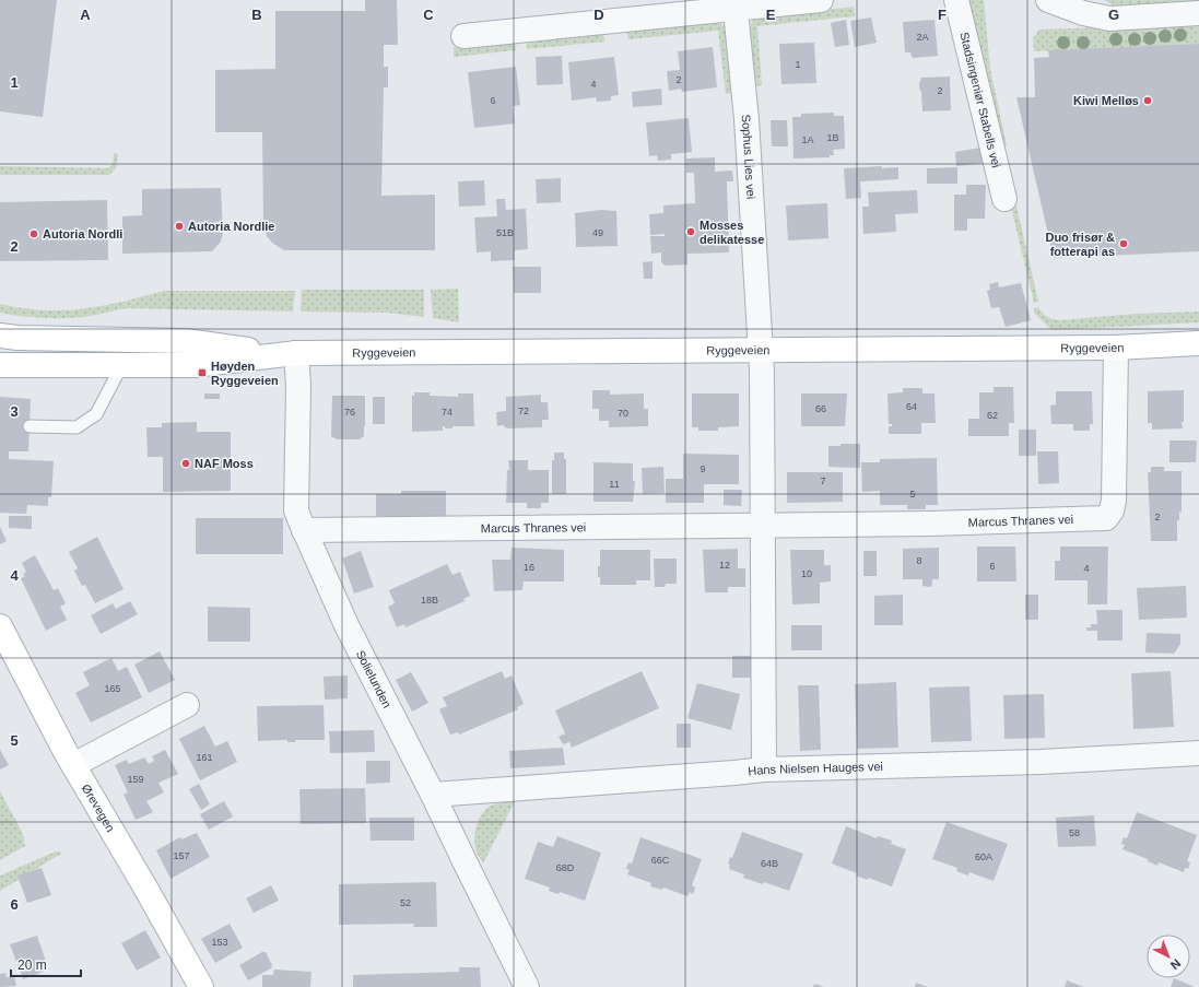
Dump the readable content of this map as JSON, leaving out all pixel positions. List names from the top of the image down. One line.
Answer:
{"streets":{"main road":["Ryggeveien","Ørevegen"],"street":["Stadsingeniør Stabells vei","Sophus Lies vei","Marcus Thranes vei","Solielunden","Hans Nielsen Hauges vei"]},"crossings":[["Sophus Lies vei","Ryggeveien"],["Sophus Lies vei","Marcus Thranes vei"],["Ryggeveien","Marcus Thranes vei"],["Ryggeveien","Solielunden"],["Marcus Thranes vei","Solielunden"],["Solielunden","Hans Nielsen Hauges vei"]],"places":{"other":["Kiwi Melløs","Autoria Nordlie","Mosses delikatesse","Autoria Nordli","Duo frisør & fotterapi as","NAF Moss"],"transit":["Høyden Ryggeveien"]},"house_numbers":["2A","1","2","4","2","6","1B","1A","51B","49","64","66","72","76","74","70","62","9","7","11","5","2","8","12","6","16","4","10","18B","165","161","159","58","157","60A","66C","64B","68D","52","153"],"scale_bar":"20 m","north":"bottom right","grid":{"columns":["A","B","C","D","E","F","G"],"rows":["1","2","3","4","5","6"]}}
